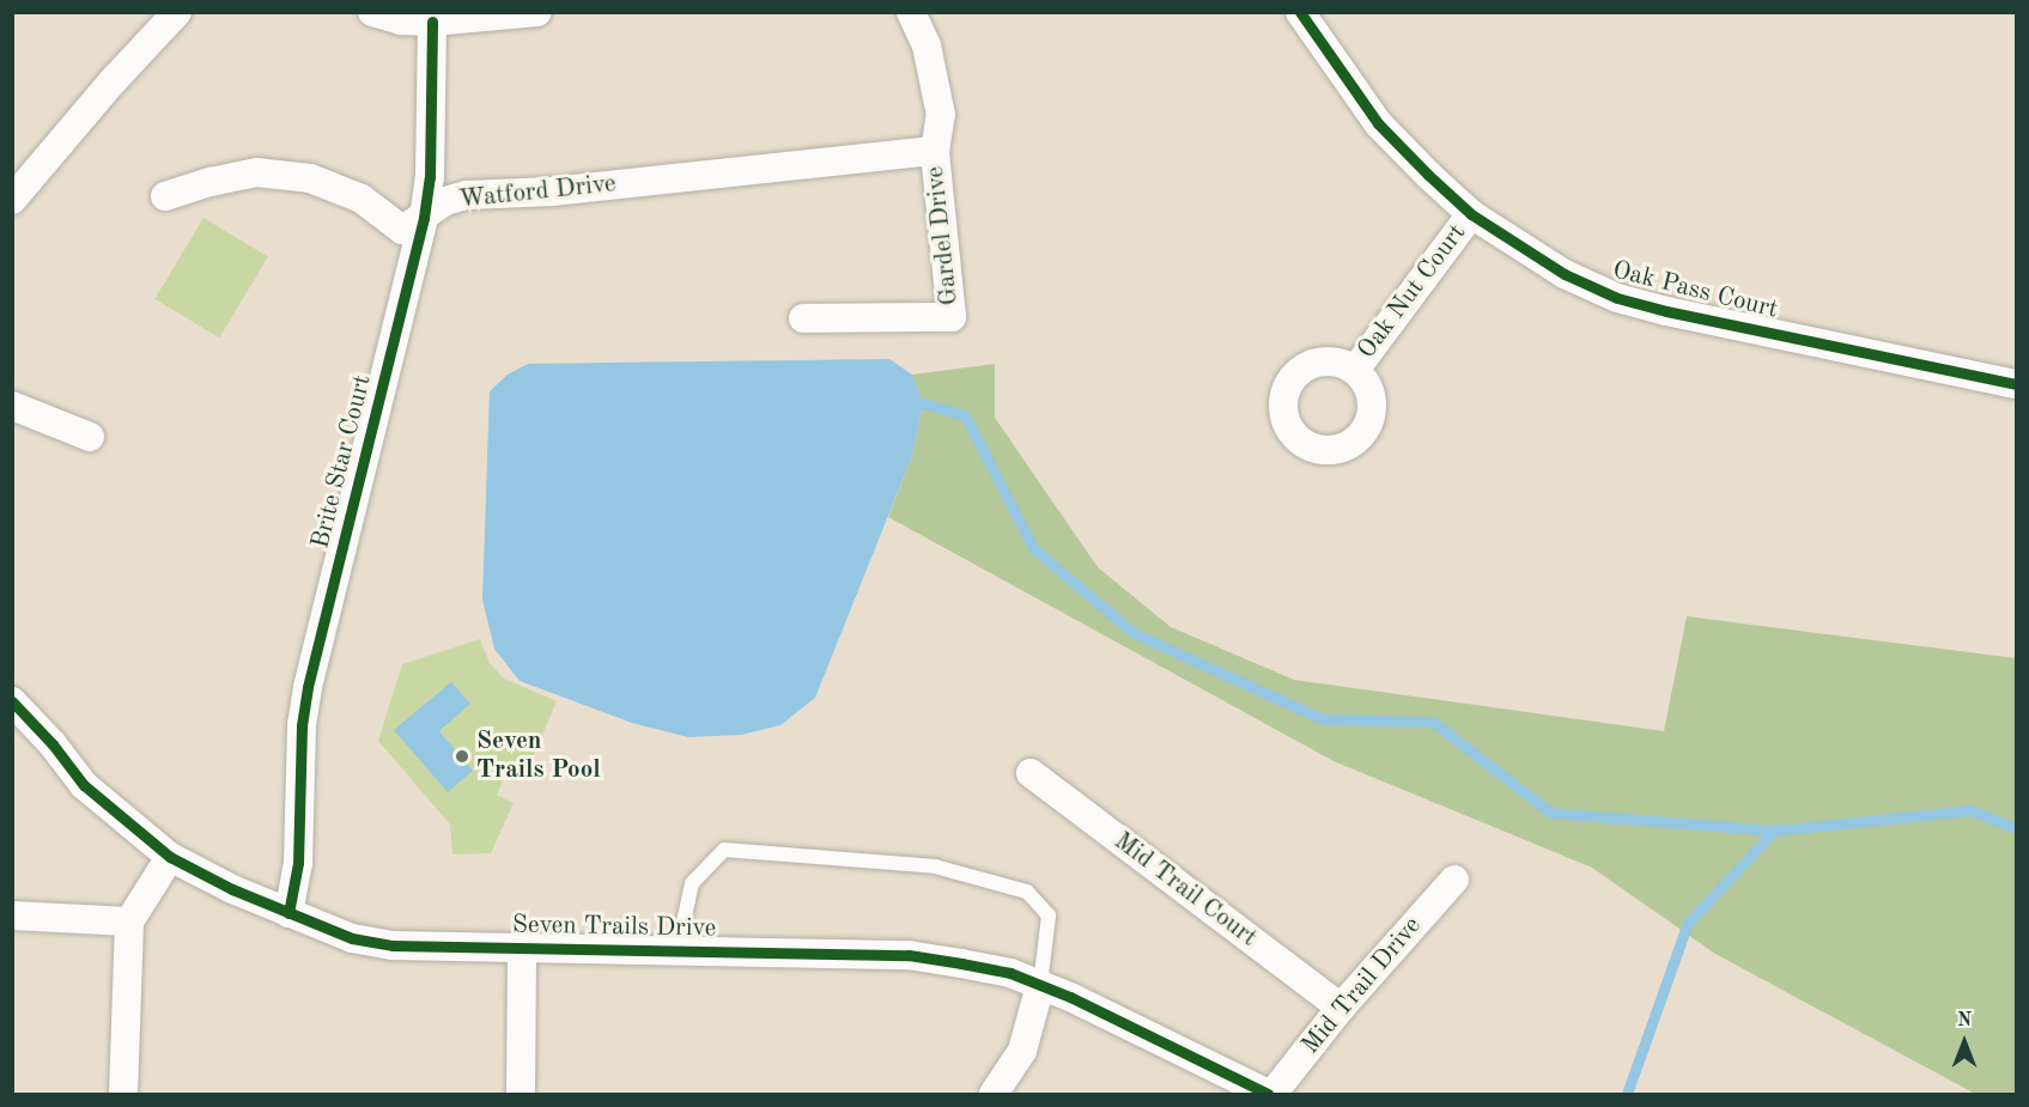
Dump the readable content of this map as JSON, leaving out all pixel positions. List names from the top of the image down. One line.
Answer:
{"streets":{"street":["Watford Drive","Gardel Drive","Oak Pass Court","Oak Nut Court","Brite Star Court","Mid Trail Court","Seven Trails Drive","Mid Trail Drive"]},"crossings":[["Watford Drive","Gardel Drive"],["Watford Drive","Brite Star Court"],["Oak Pass Court","Oak Nut Court"],["Brite Star Court","Seven Trails Drive"],["Mid Trail Court","Mid Trail Drive"],["Seven Trails Drive","Mid Trail Drive"]],"places":["Seven Trails Pool"],"north":"top"}
